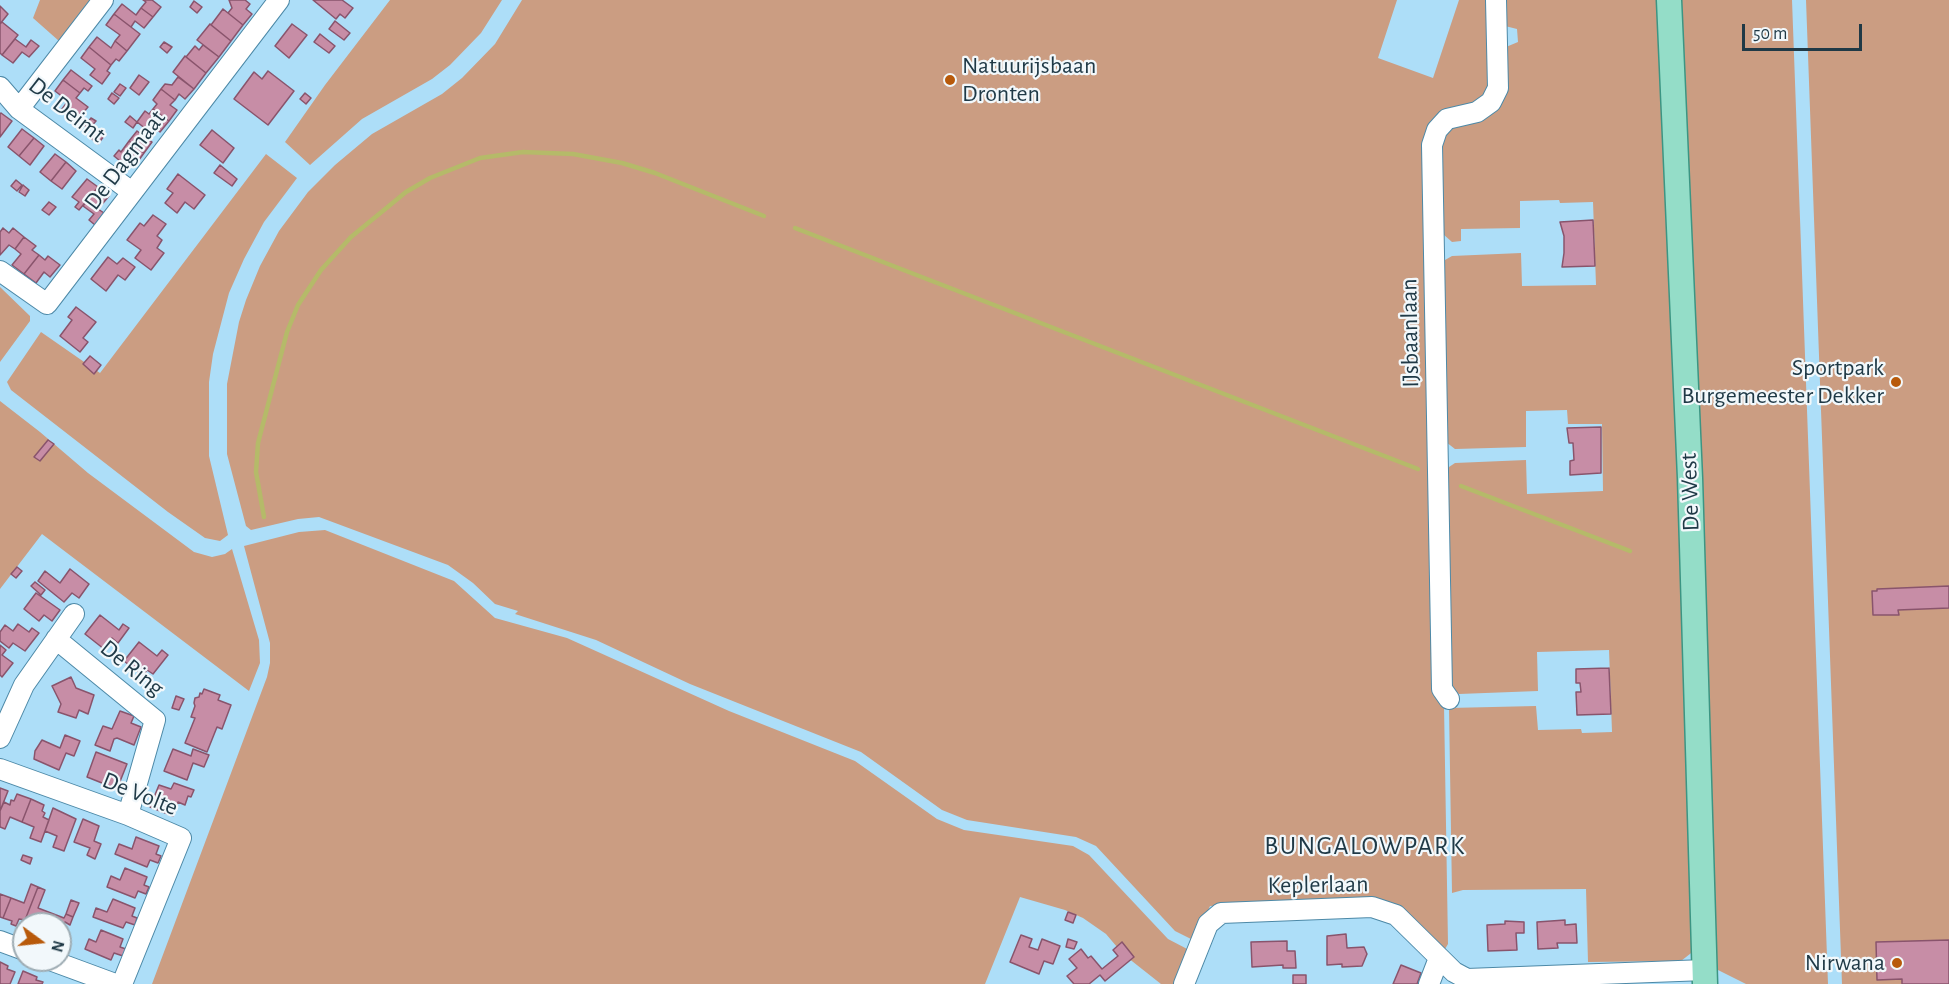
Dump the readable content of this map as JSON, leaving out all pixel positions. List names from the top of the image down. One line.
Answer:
{"streets":{"main road":["De West"],"street":["De Deimt","De Dagmaat","IJsbaanlaan","De Ring","De Volte","Keplerlaan"]},"crossings":[["De Deimt","De Dagmaat"],["De West","Keplerlaan"],["De Ring","De Volte"]],"districts":["BUNGALOWPARK"],"places":["Natuurijsbaan Dronten","Sportpark Burgemeester Dekker","Nirwana"],"scale_bar":"50 m","north":"right"}
